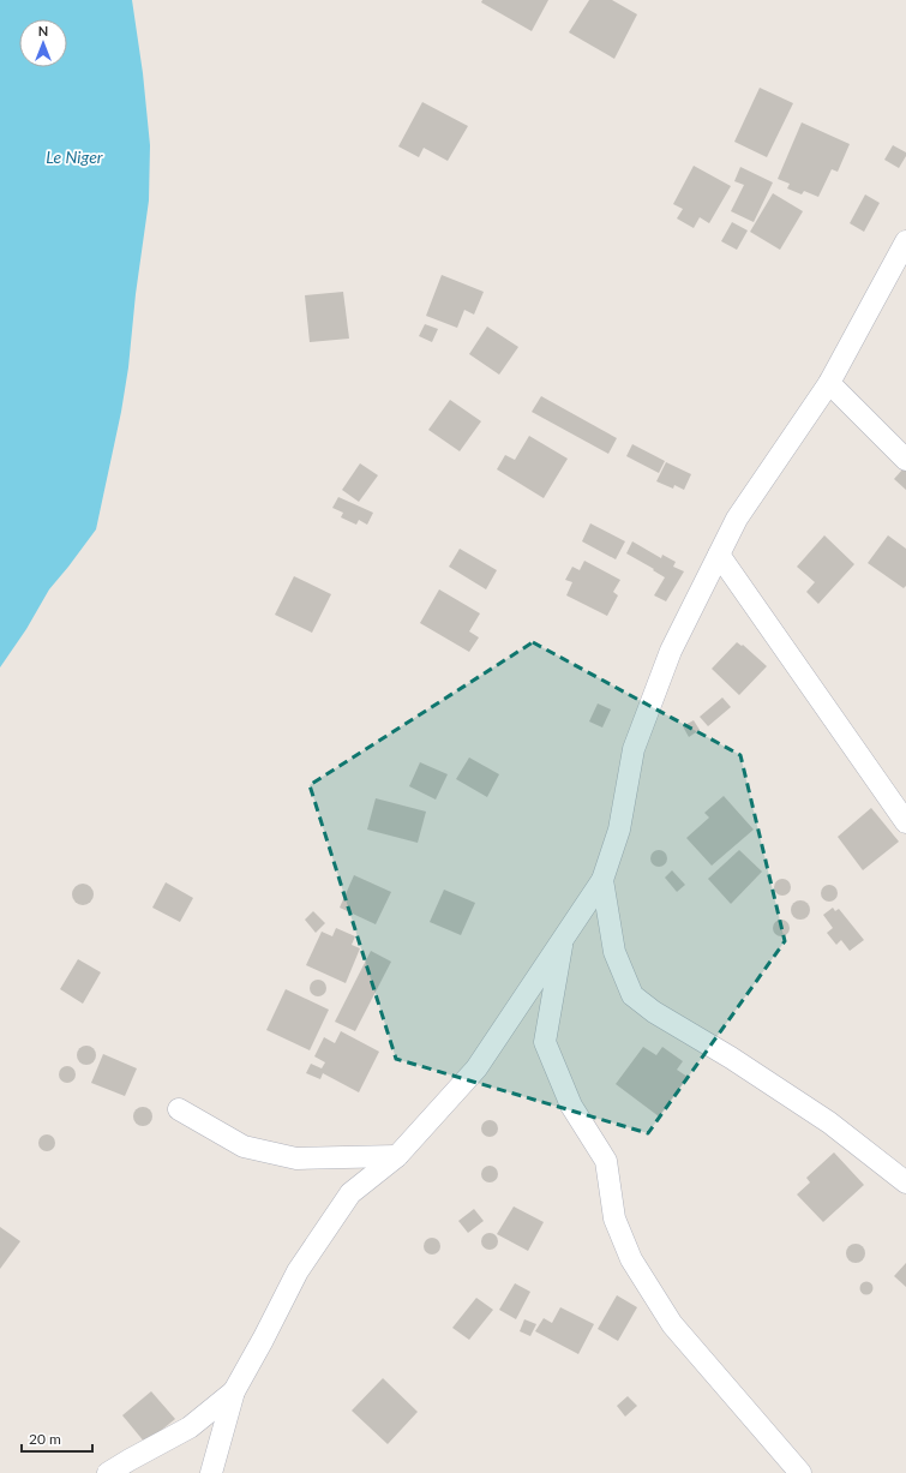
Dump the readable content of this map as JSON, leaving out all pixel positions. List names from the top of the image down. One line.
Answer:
{"water":["Le Niger"],"scale_bar":"20 m","north":"top"}
